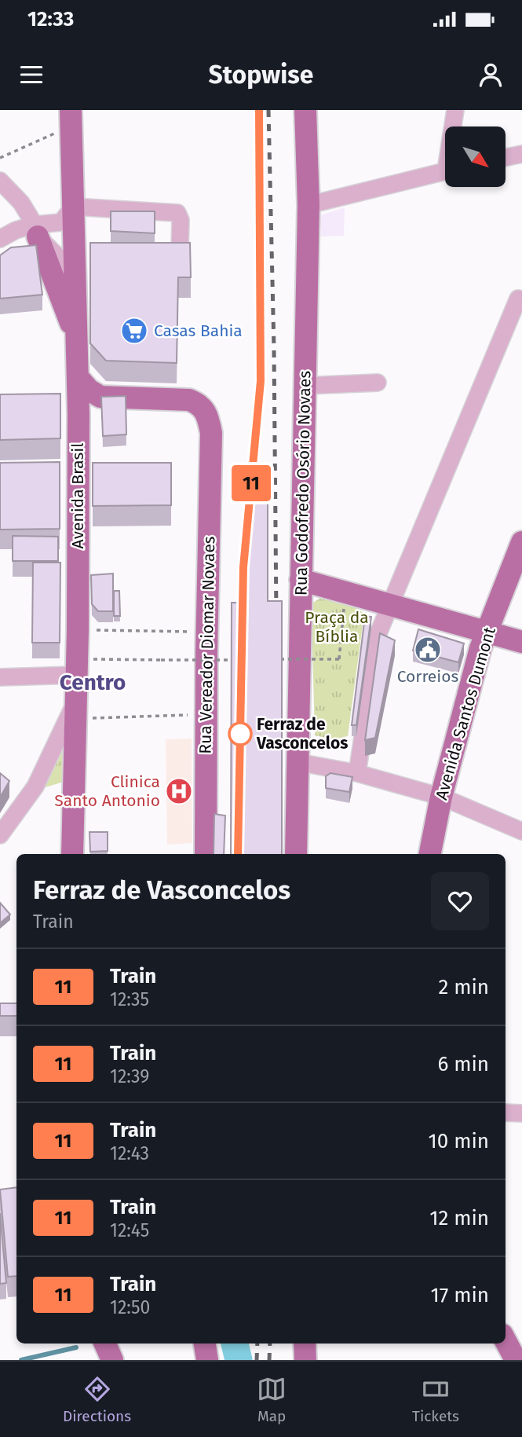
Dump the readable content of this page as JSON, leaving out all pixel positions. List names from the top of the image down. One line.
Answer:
{"streets":{"main road":["Rua Godofredo Osório Novaes","Avenida Brasil","Rua Vereador Diomar Novaes","Avenida Santos Dumont"]},"districts":["Centro"],"parks":["Praça da Bíblia"],"places":{"supermarket":["Casas Bahia"],"public building":["Correios"],"other":["Ferraz de Vasconcelos"],"hospital":["Clinica Santo Antonio"]},"north":"bottom right","page":{"status":"12:33","header":"Stopwise","on_map":"11","heading":["Ferraz de Vasconcelos","Train"],"list":[{"mark":"11","name":"Train","note":"12:35","value":"2 min"},{"mark":"11","name":"Train","note":"12:39","value":"6 min"},{"mark":"11","name":"Train","note":"12:43","value":"10 min"},{"mark":"11","name":"Train","note":"12:45","value":"12 min"},{"mark":"11","name":"Train","note":"12:50","value":"17 min"}],"tabs":["Directions","Map","Tickets"]}}
